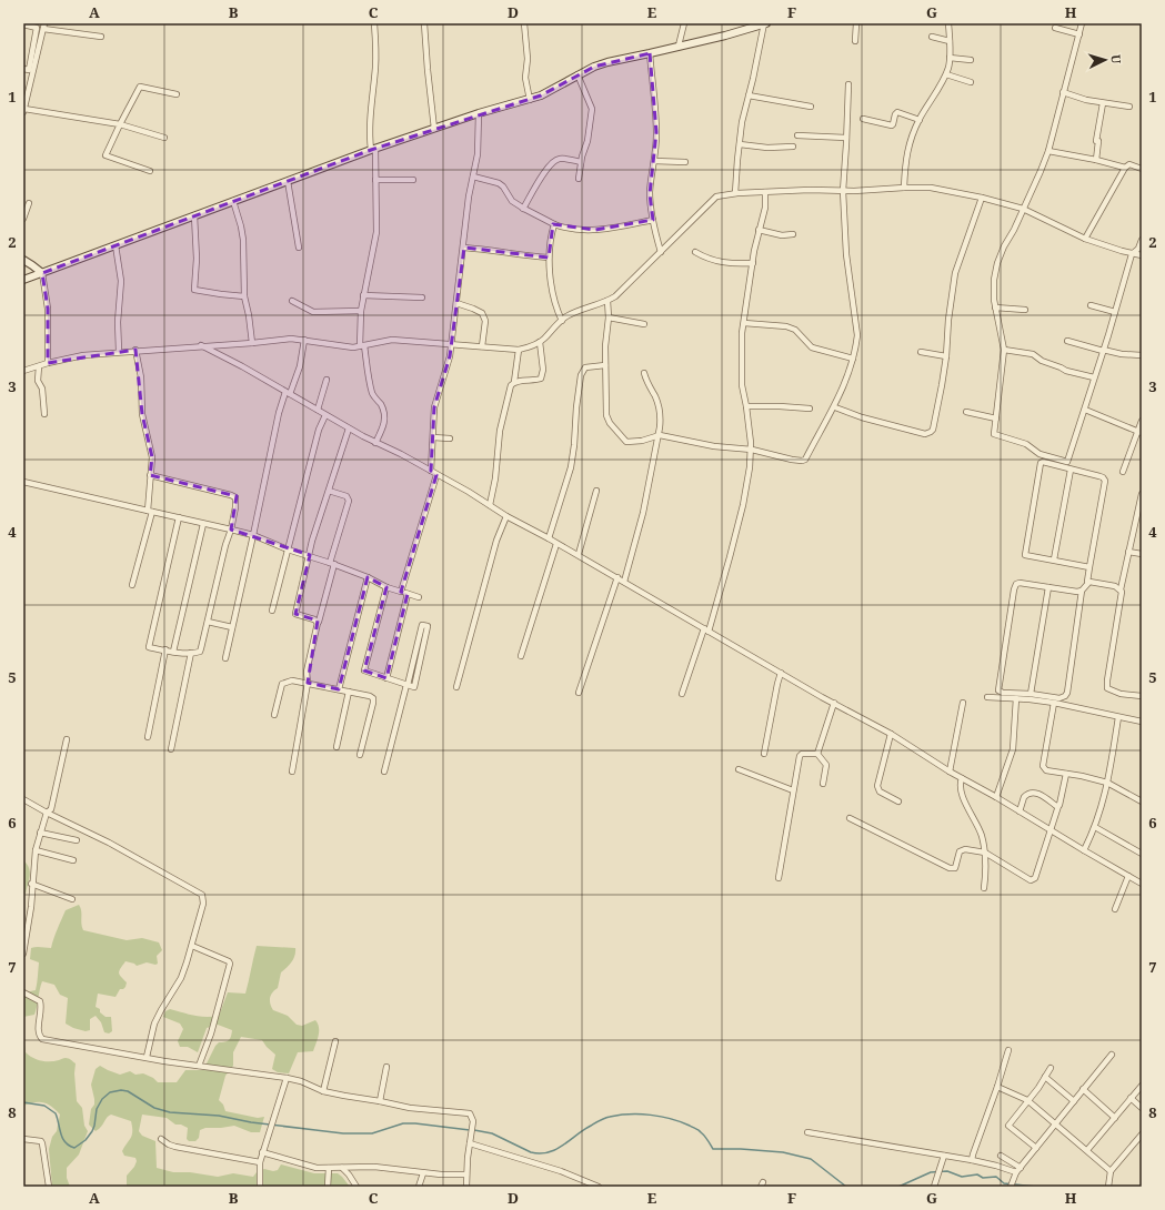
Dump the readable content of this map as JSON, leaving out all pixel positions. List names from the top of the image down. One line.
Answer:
{"north":"right","grid":{"columns":["A","B","C","D","E","F","G","H"],"rows":["1","2","3","4","5","6","7","8"]}}
